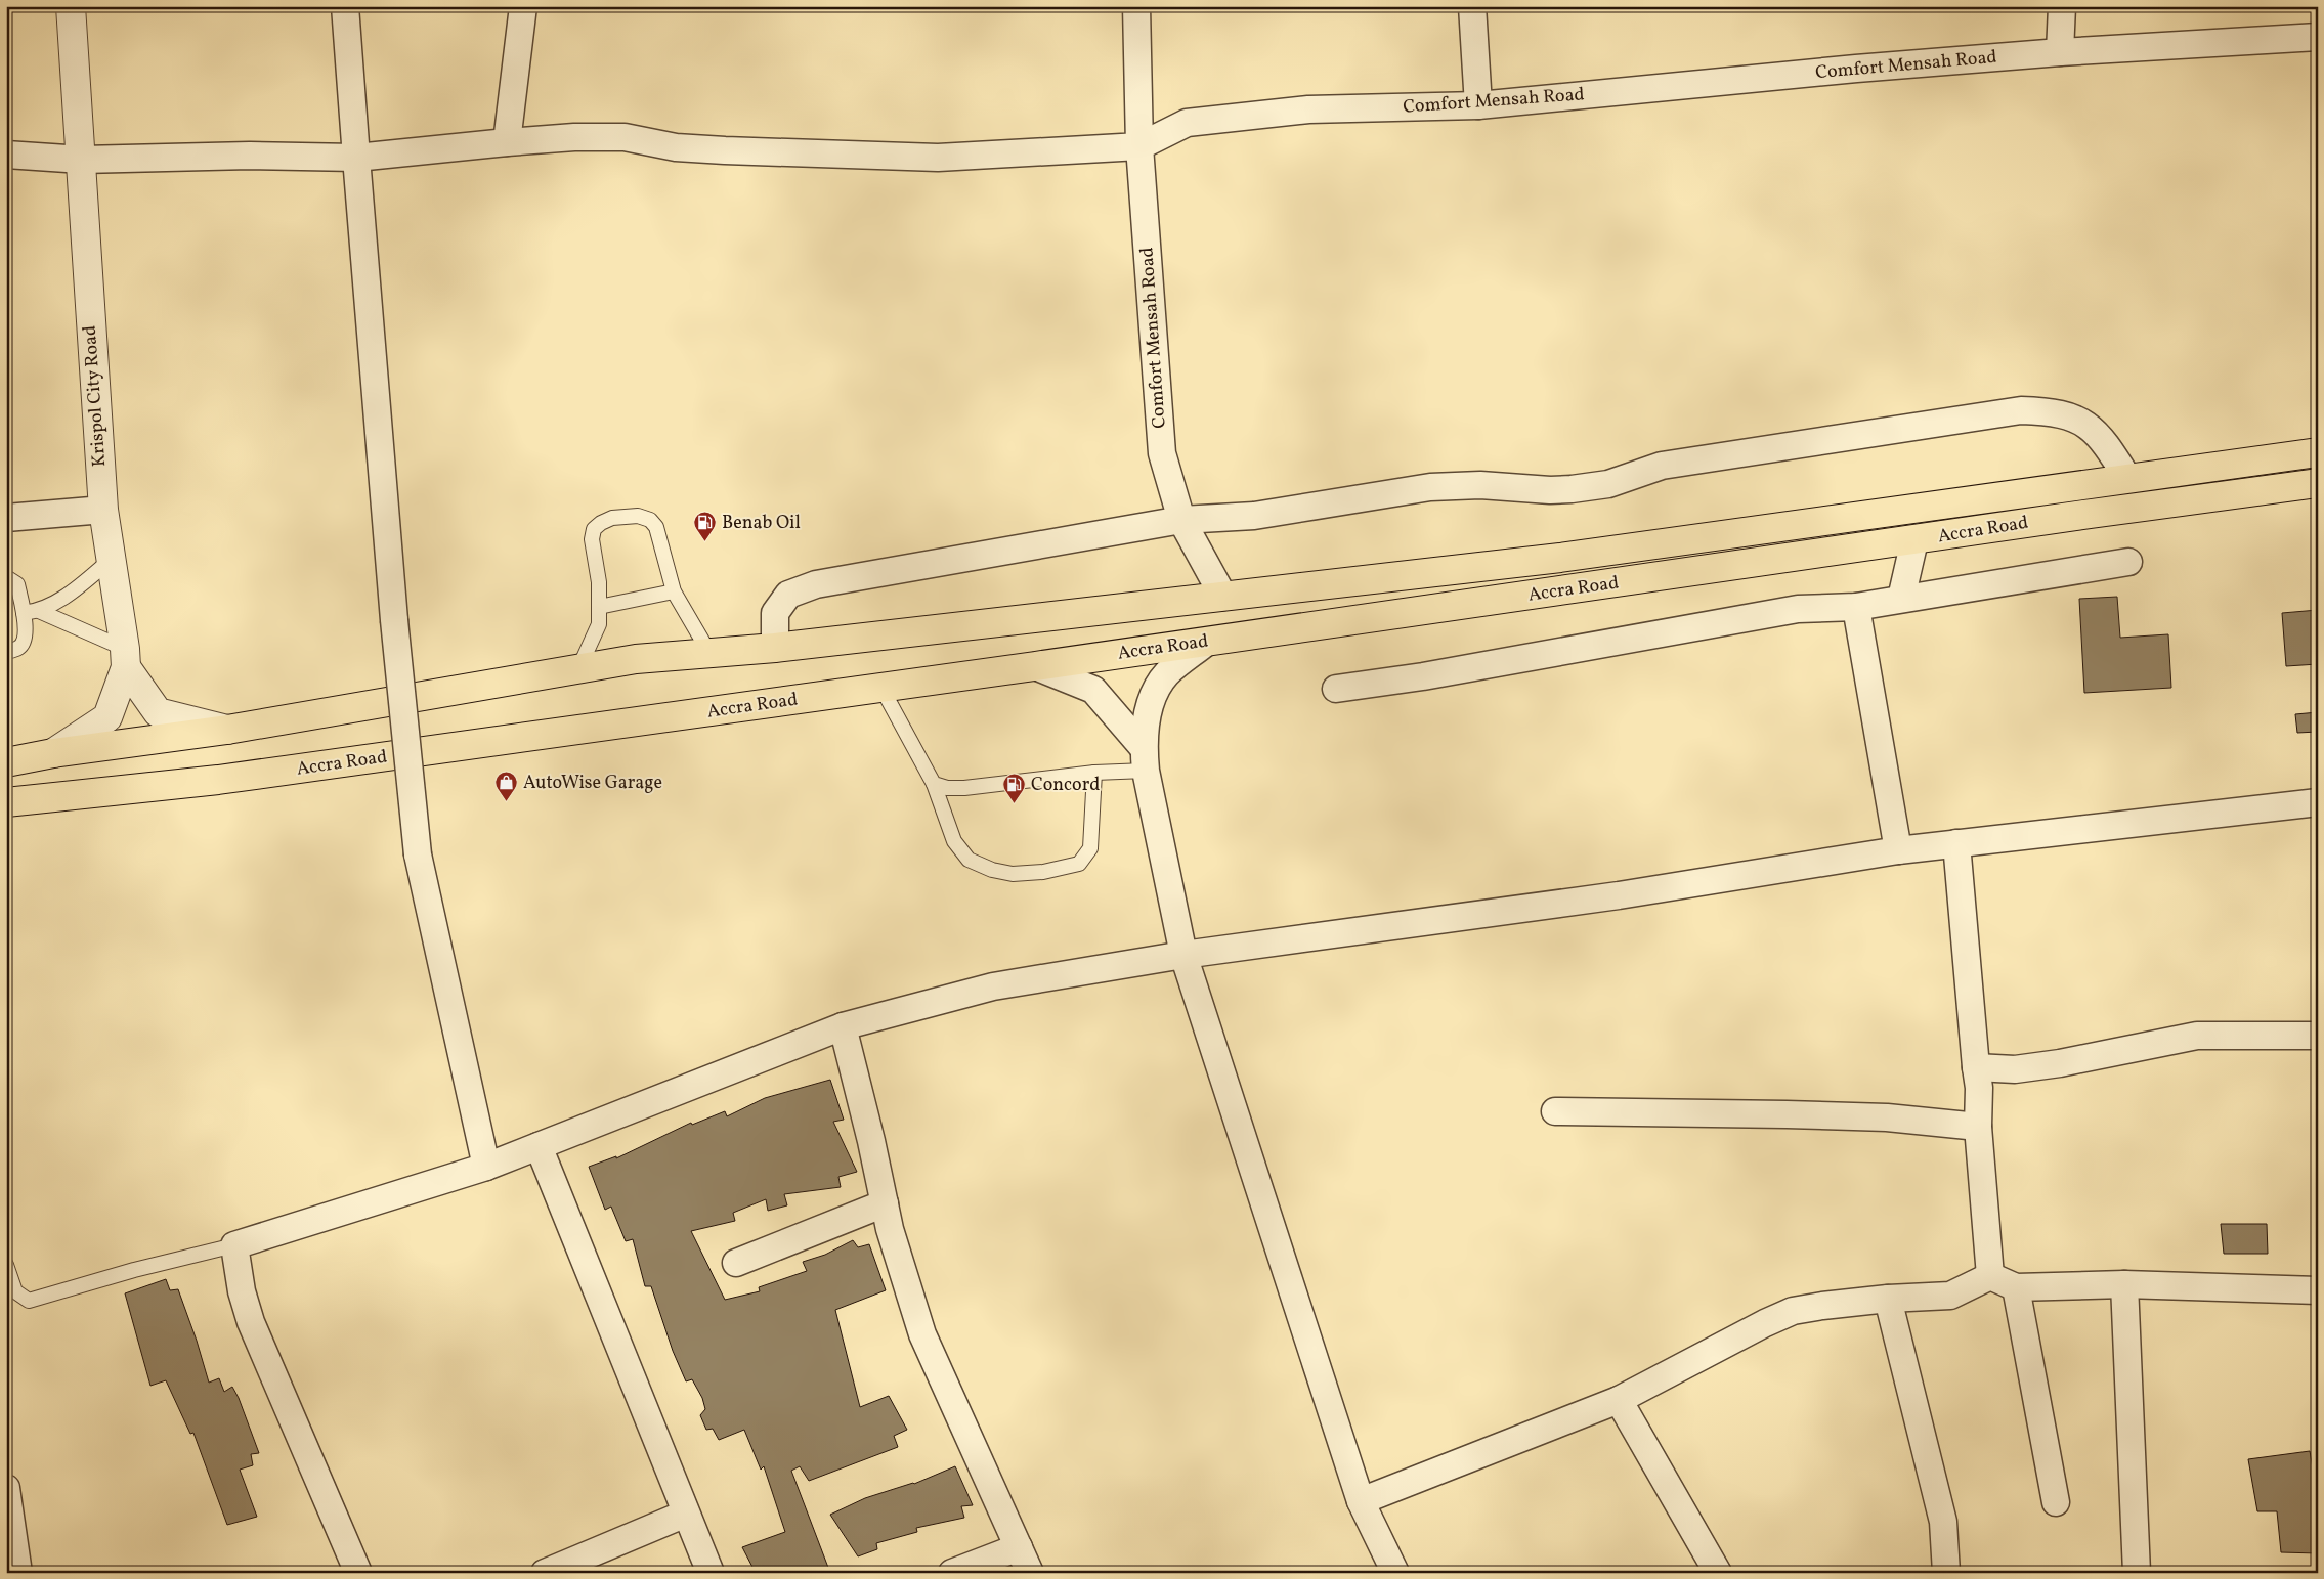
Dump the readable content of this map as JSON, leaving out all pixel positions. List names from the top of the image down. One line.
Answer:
{"streets":{"highway":["Accra Road"],"street":["Comfort Mensah Road","Krispol City Road"]},"crossings":[["Comfort Mensah Road","Accra Road"],["Krispol City Road","Accra Road"]],"places":{"fuel station":["Benab Oil","Concord"],"shop":["AutoWise Garage"]}}
